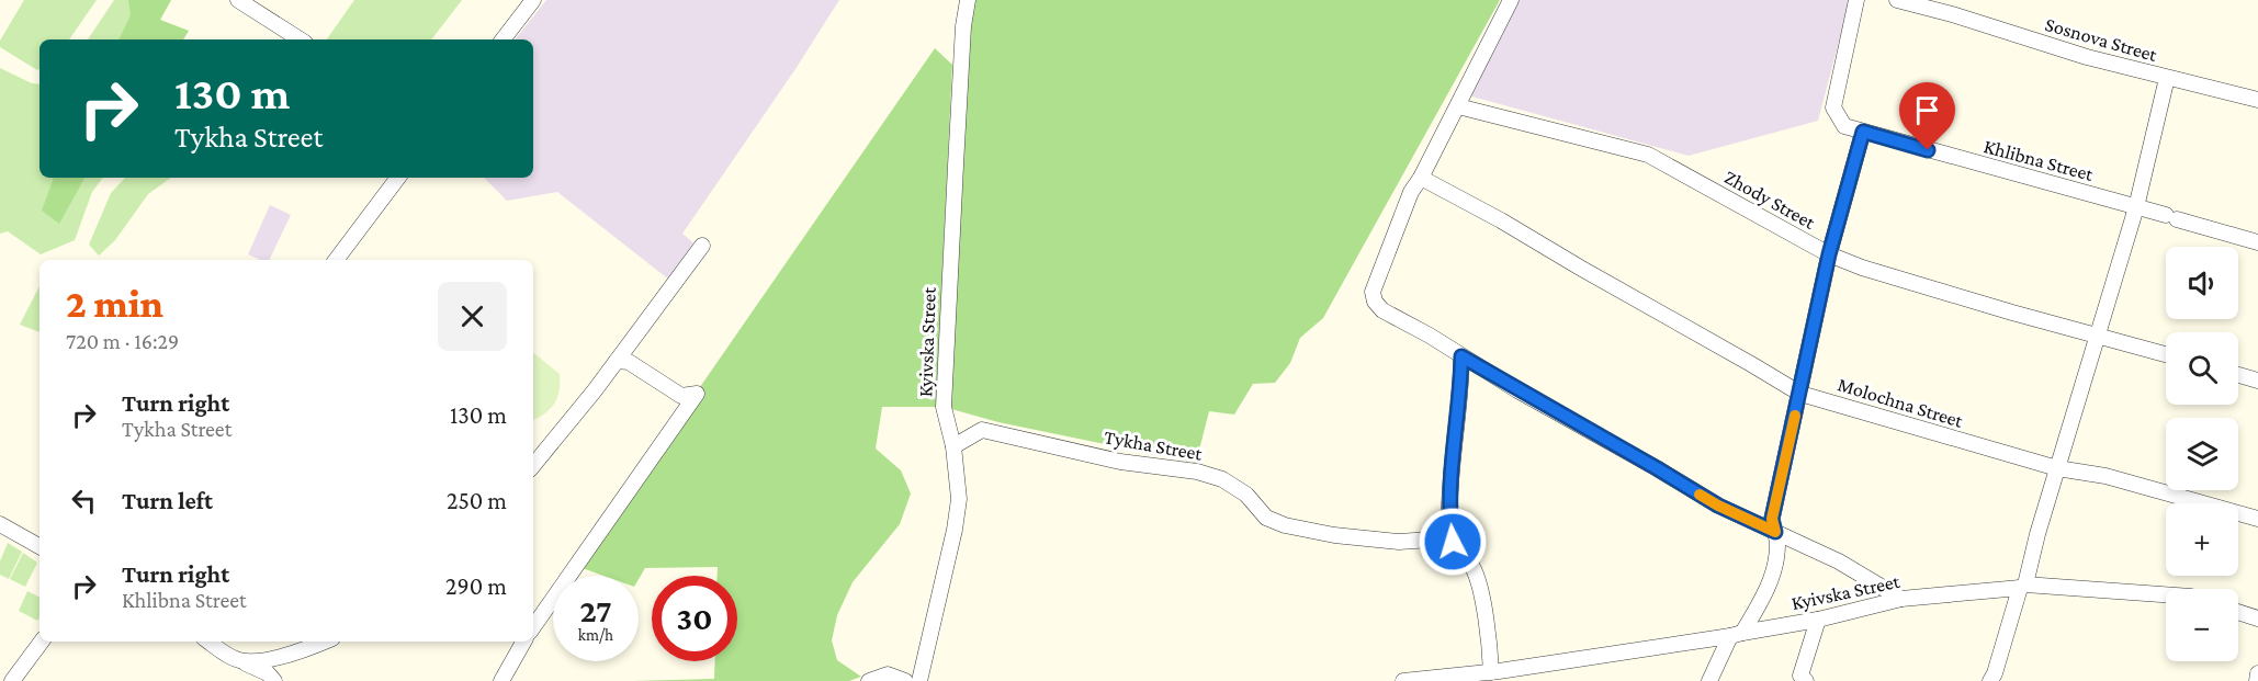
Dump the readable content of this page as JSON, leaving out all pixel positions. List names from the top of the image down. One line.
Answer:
{"streets":{"street":["Sosnova Street","Khlibna Street","Zhody Street","Kyivska Street","Molochna Street","Tykha Street"]},"crossings":[["Kyivska Street","Tykha Street"]],"page":{"turn":["130 m","Tykha Street"],"map_buttons":["+","−"],"heading":["2 min","720 m · 16:29"],"list":[{"name":"Turn right","note":"Tykha Street","value":"130 m"},{"name":"Turn left","value":"250 m"},{"name":"Turn right","note":"Khlibna Street","value":"290 m"}],"speed":"27 km/h","limit":"30"}}
